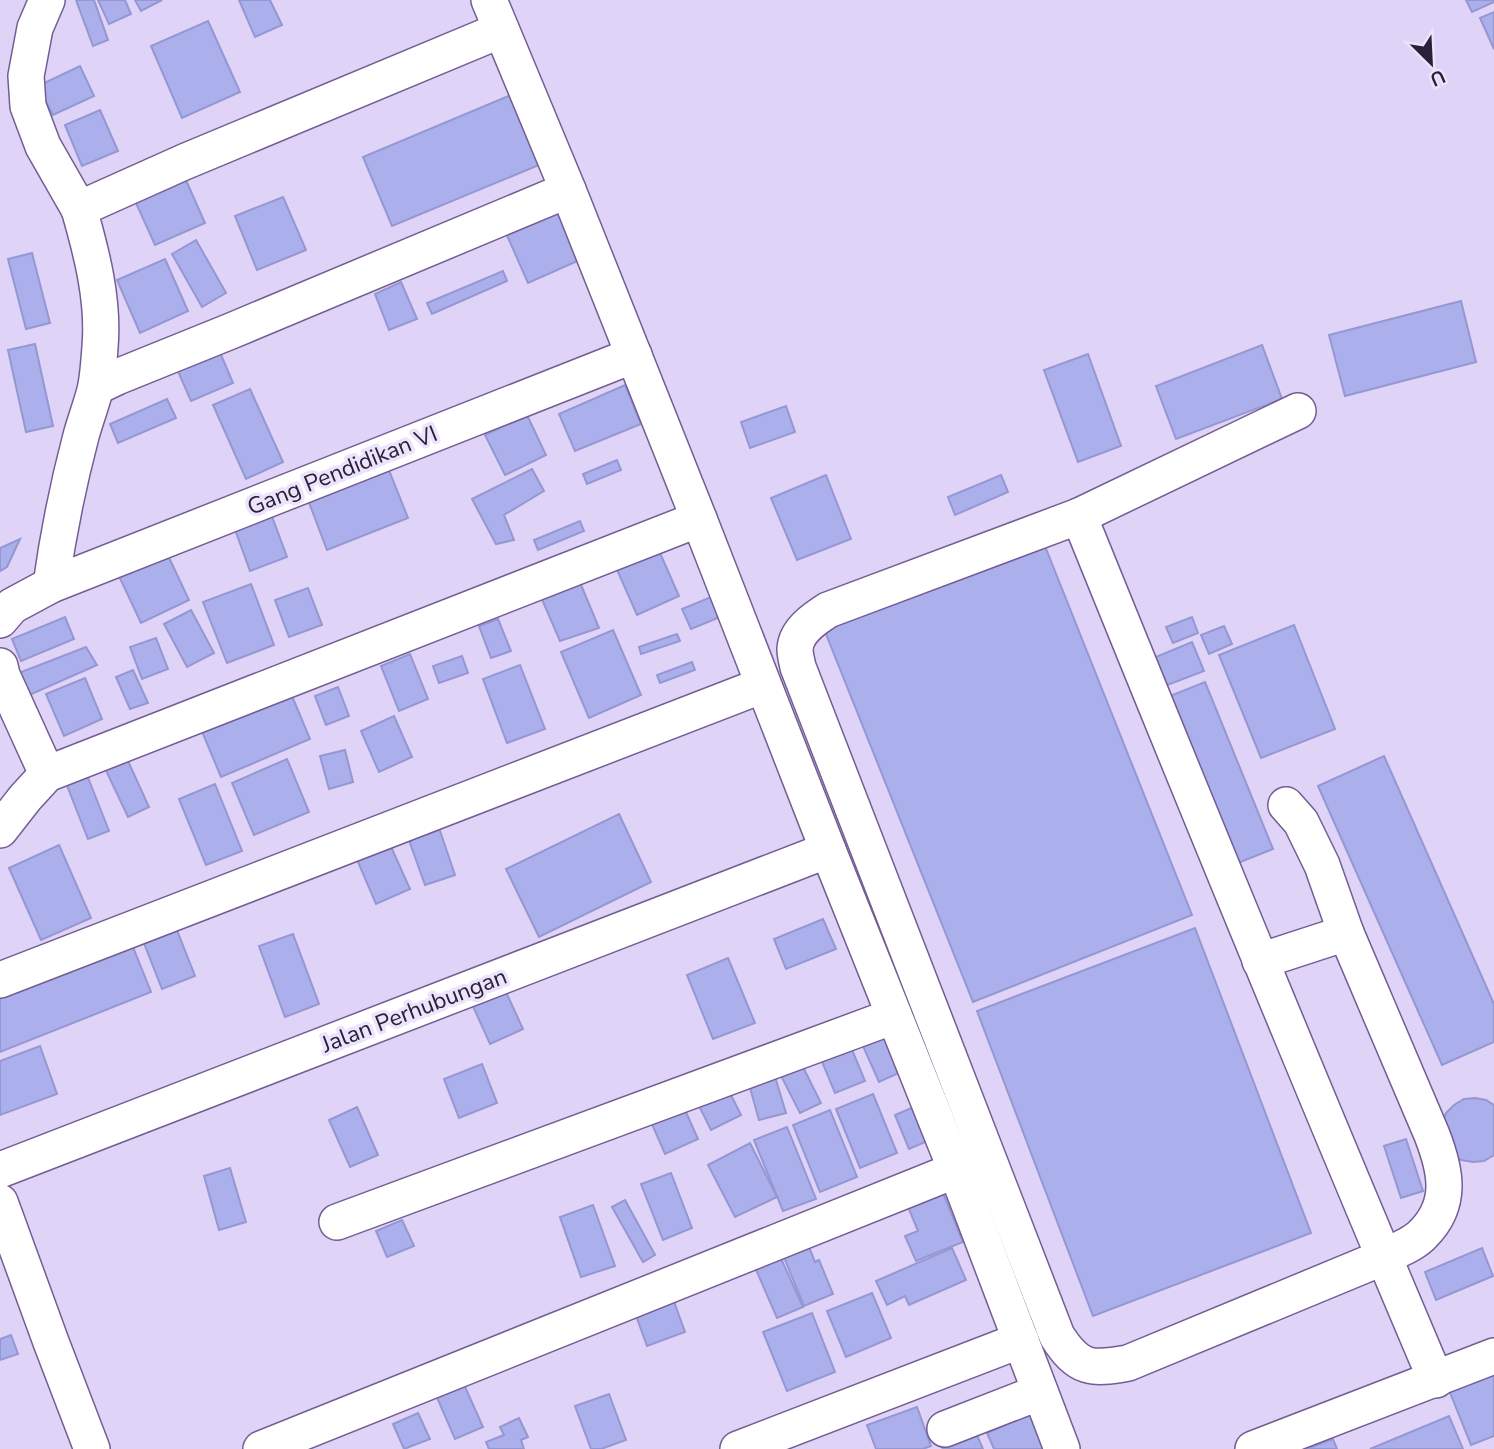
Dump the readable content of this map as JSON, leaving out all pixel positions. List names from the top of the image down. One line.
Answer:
{"streets":{"street":["Gang Pendidikan VI","Jalan Perhubungan"]},"north":"bottom right"}
